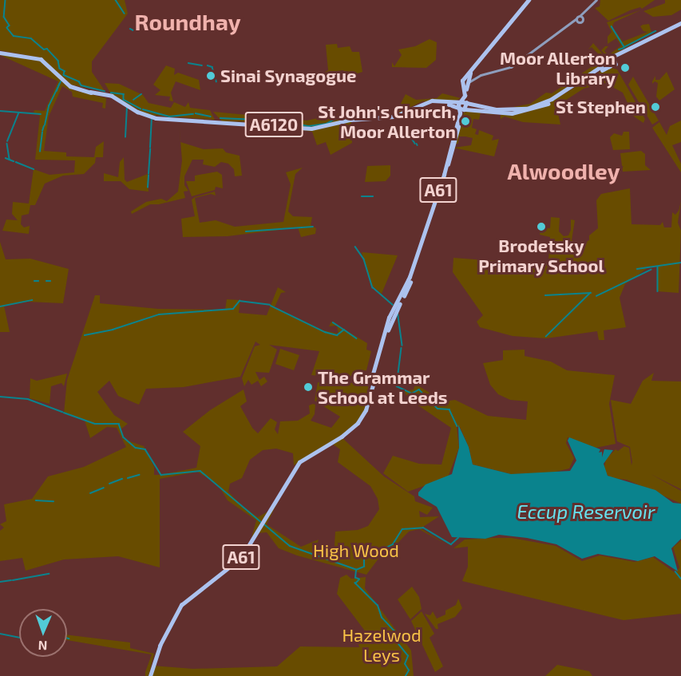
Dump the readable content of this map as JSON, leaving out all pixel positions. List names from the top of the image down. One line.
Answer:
{"streets":{"highway":["A6120","A61"]},"crossings":[["A6120","A61"]],"districts":["Roundhay","Alwoodley"],"water":["Eccup Reservoir"],"parks":["High Wood","Hazelwod Leys"],"places":["Moor Allerton Library","Sinai Synagogue","St Stephen","St John's Church, Moor Allerton","Brodetsky Primary School","The Grammar School at Leeds"],"north":"bottom"}
